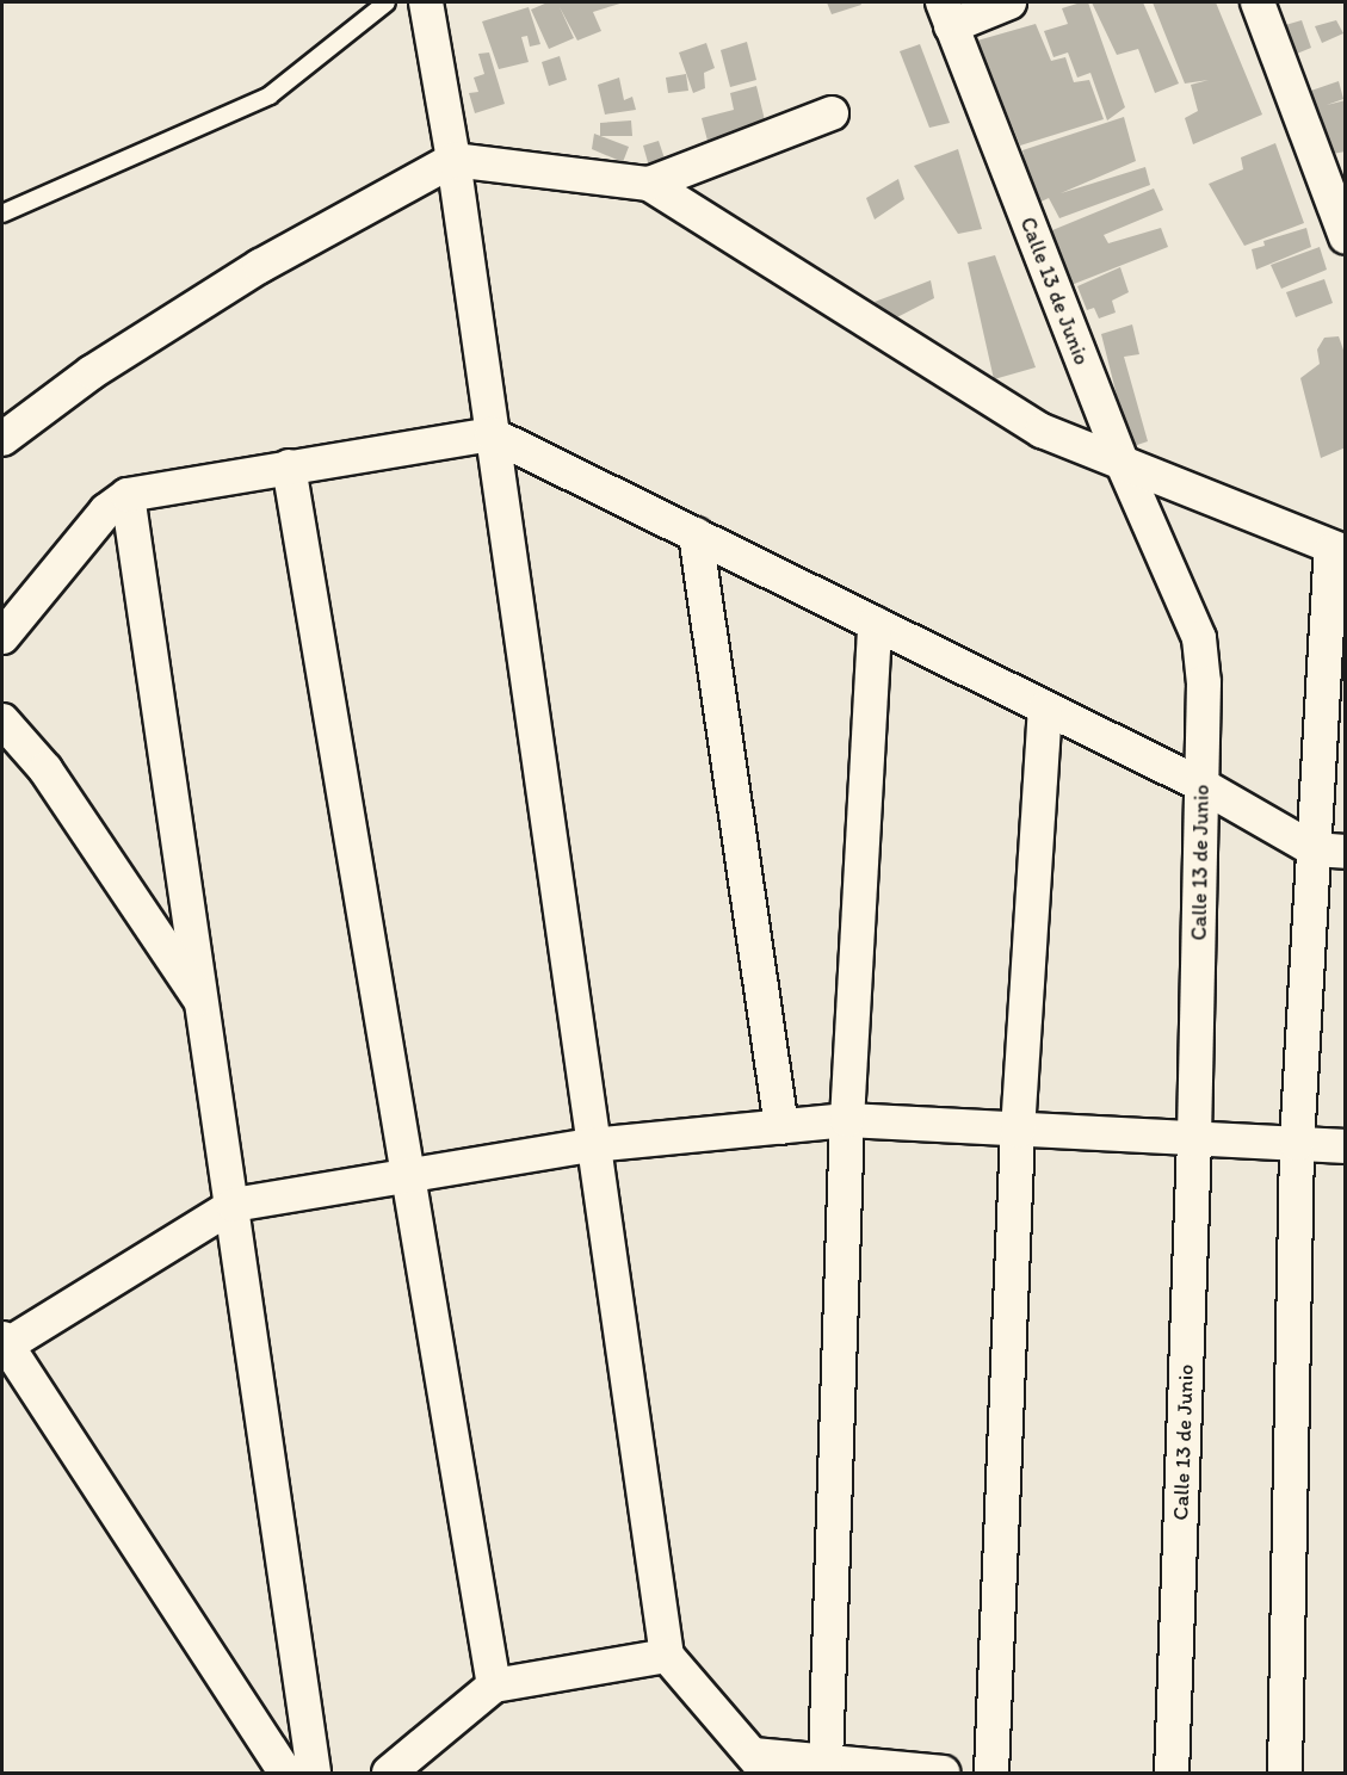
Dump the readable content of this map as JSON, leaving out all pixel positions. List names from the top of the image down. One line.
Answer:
{"streets":{"street":["Calle 13 de Junio"]}}
